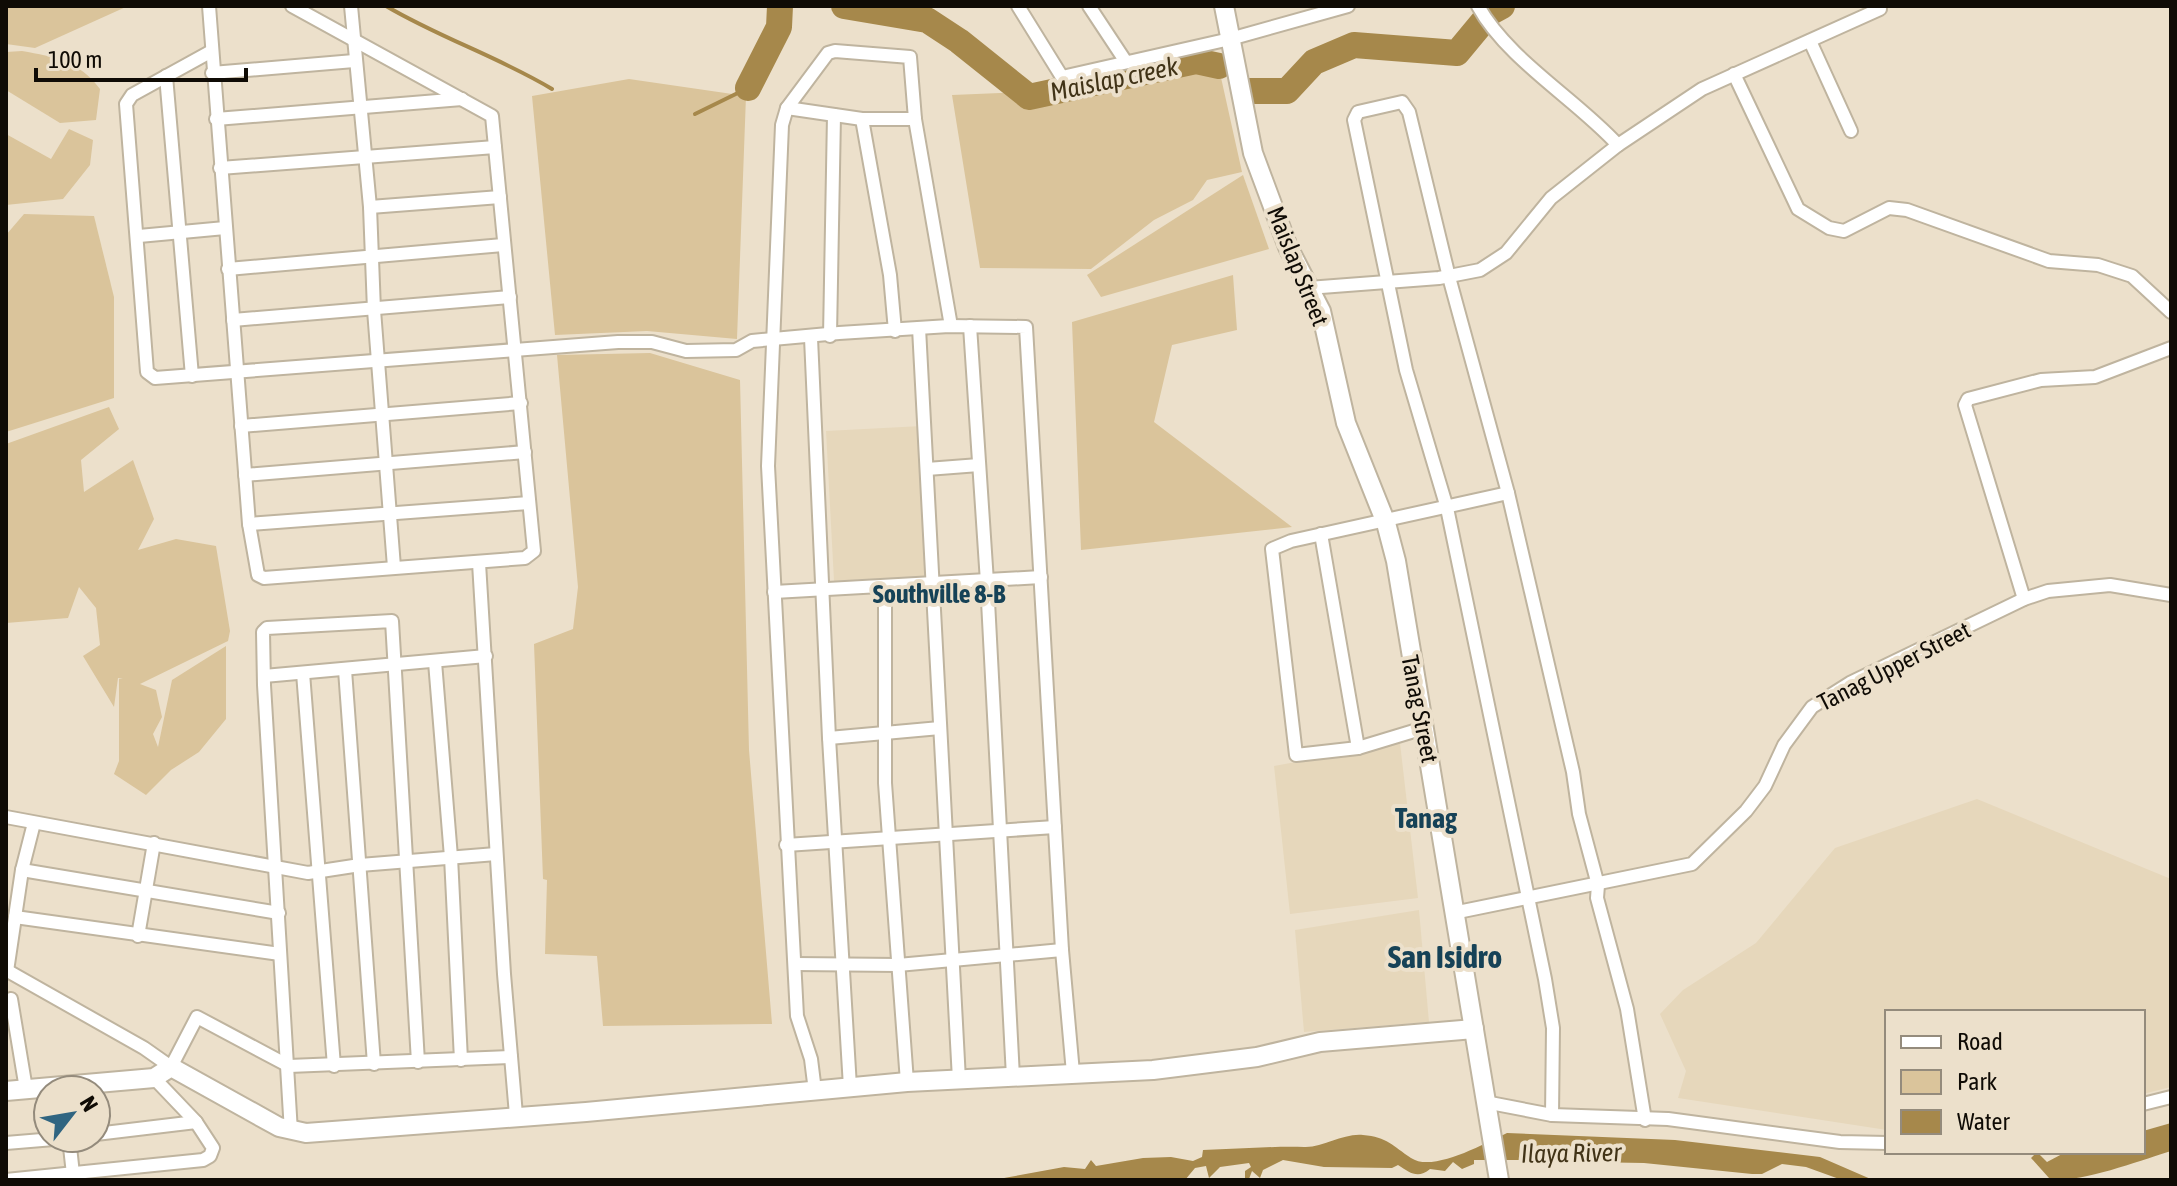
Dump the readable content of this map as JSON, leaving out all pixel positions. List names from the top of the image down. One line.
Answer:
{"streets":{"street":["Maislap Street","Tanag Upper Street","Tanag Street"]},"crossings":[["Maislap Street","Tanag Street"],["Tanag Upper Street","Tanag Street"]],"districts":["Southville 8-B","Tanag","San Isidro"],"water":["Maislap creek","Ilaya River"],"legend":["Road","Park","Water"],"scale_bar":"100 m","north":"top right"}
